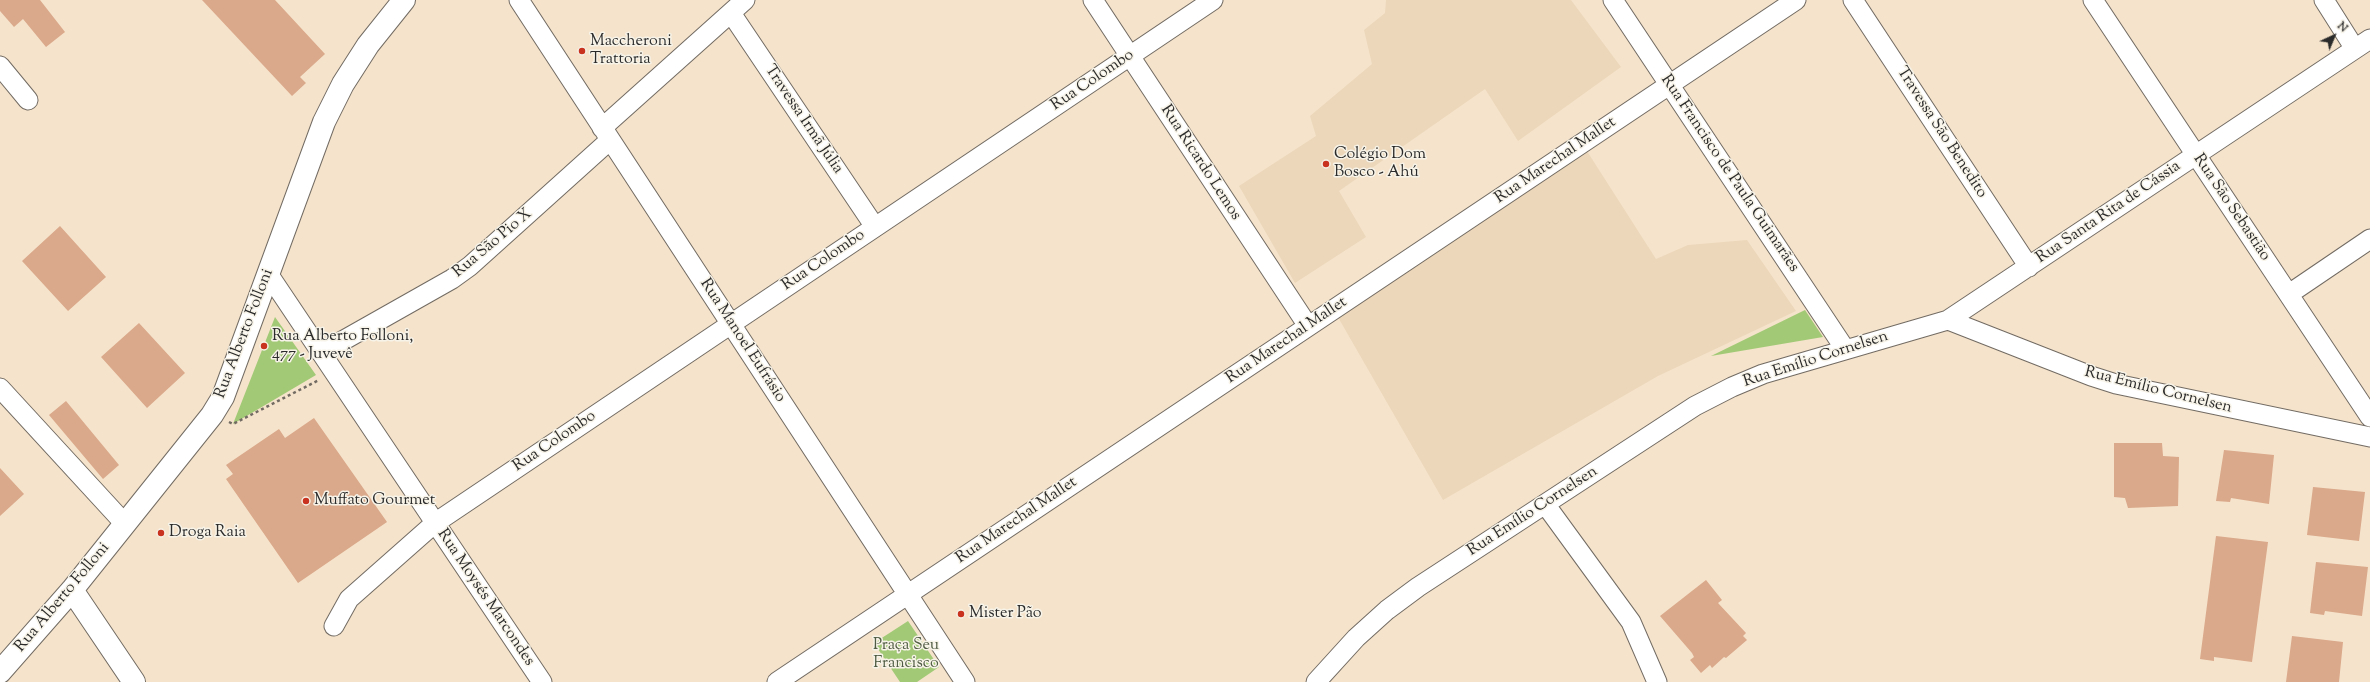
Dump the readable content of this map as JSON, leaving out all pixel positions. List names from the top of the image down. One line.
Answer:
{"streets":{"main road":["Rua Alberto Folloni"],"street":["Rua Colombo","Travessa Irmã Júlia","Travessa São Benedito","Rua Marechal Mallet","Rua Ricardo Lemos","Rua Francisco de Paula Guimarães","Rua São Sebastião","Rua Santa Rita de Cássia","Rua São Pio X","Rua Manoel Eufrásio","Rua Emílio Cornelsen","Rua Moysés Marcondes"]},"crossings":[["Rua Colombo","Travessa Irmã Júlia"],["Rua Colombo","Rua Ricardo Lemos"],["Rua Colombo","Rua Manoel Eufrásio"],["Rua Colombo","Rua Moysés Marcondes"],["Travessa Irmã Júlia","Rua São Pio X"],["Travessa São Benedito","Rua Santa Rita de Cássia"],["Rua Marechal Mallet","Rua Ricardo Lemos"],["Rua Marechal Mallet","Rua Francisco de Paula Guimarães"],["Rua Marechal Mallet","Rua Manoel Eufrásio"],["Rua Francisco de Paula Guimarães","Rua Emílio Cornelsen"],["Rua São Sebastião","Rua Santa Rita de Cássia"],["Rua Santa Rita de Cássia","Rua Emílio Cornelsen"],["Rua São Pio X","Rua Manoel Eufrásio"],["Rua São Pio X","Rua Moysés Marcondes"],["Rua Alberto Folloni","Rua Moysés Marcondes"]],"parks":["Praça Seu Francisco"],"places":["Maccheroni Trattoria","Colégio Dom Bosco - Ahú","Rua Alberto Folloni, 477 - Juvevê","Muffato Gourmet","Droga Raia","Mister Pão"],"north":"top right"}
